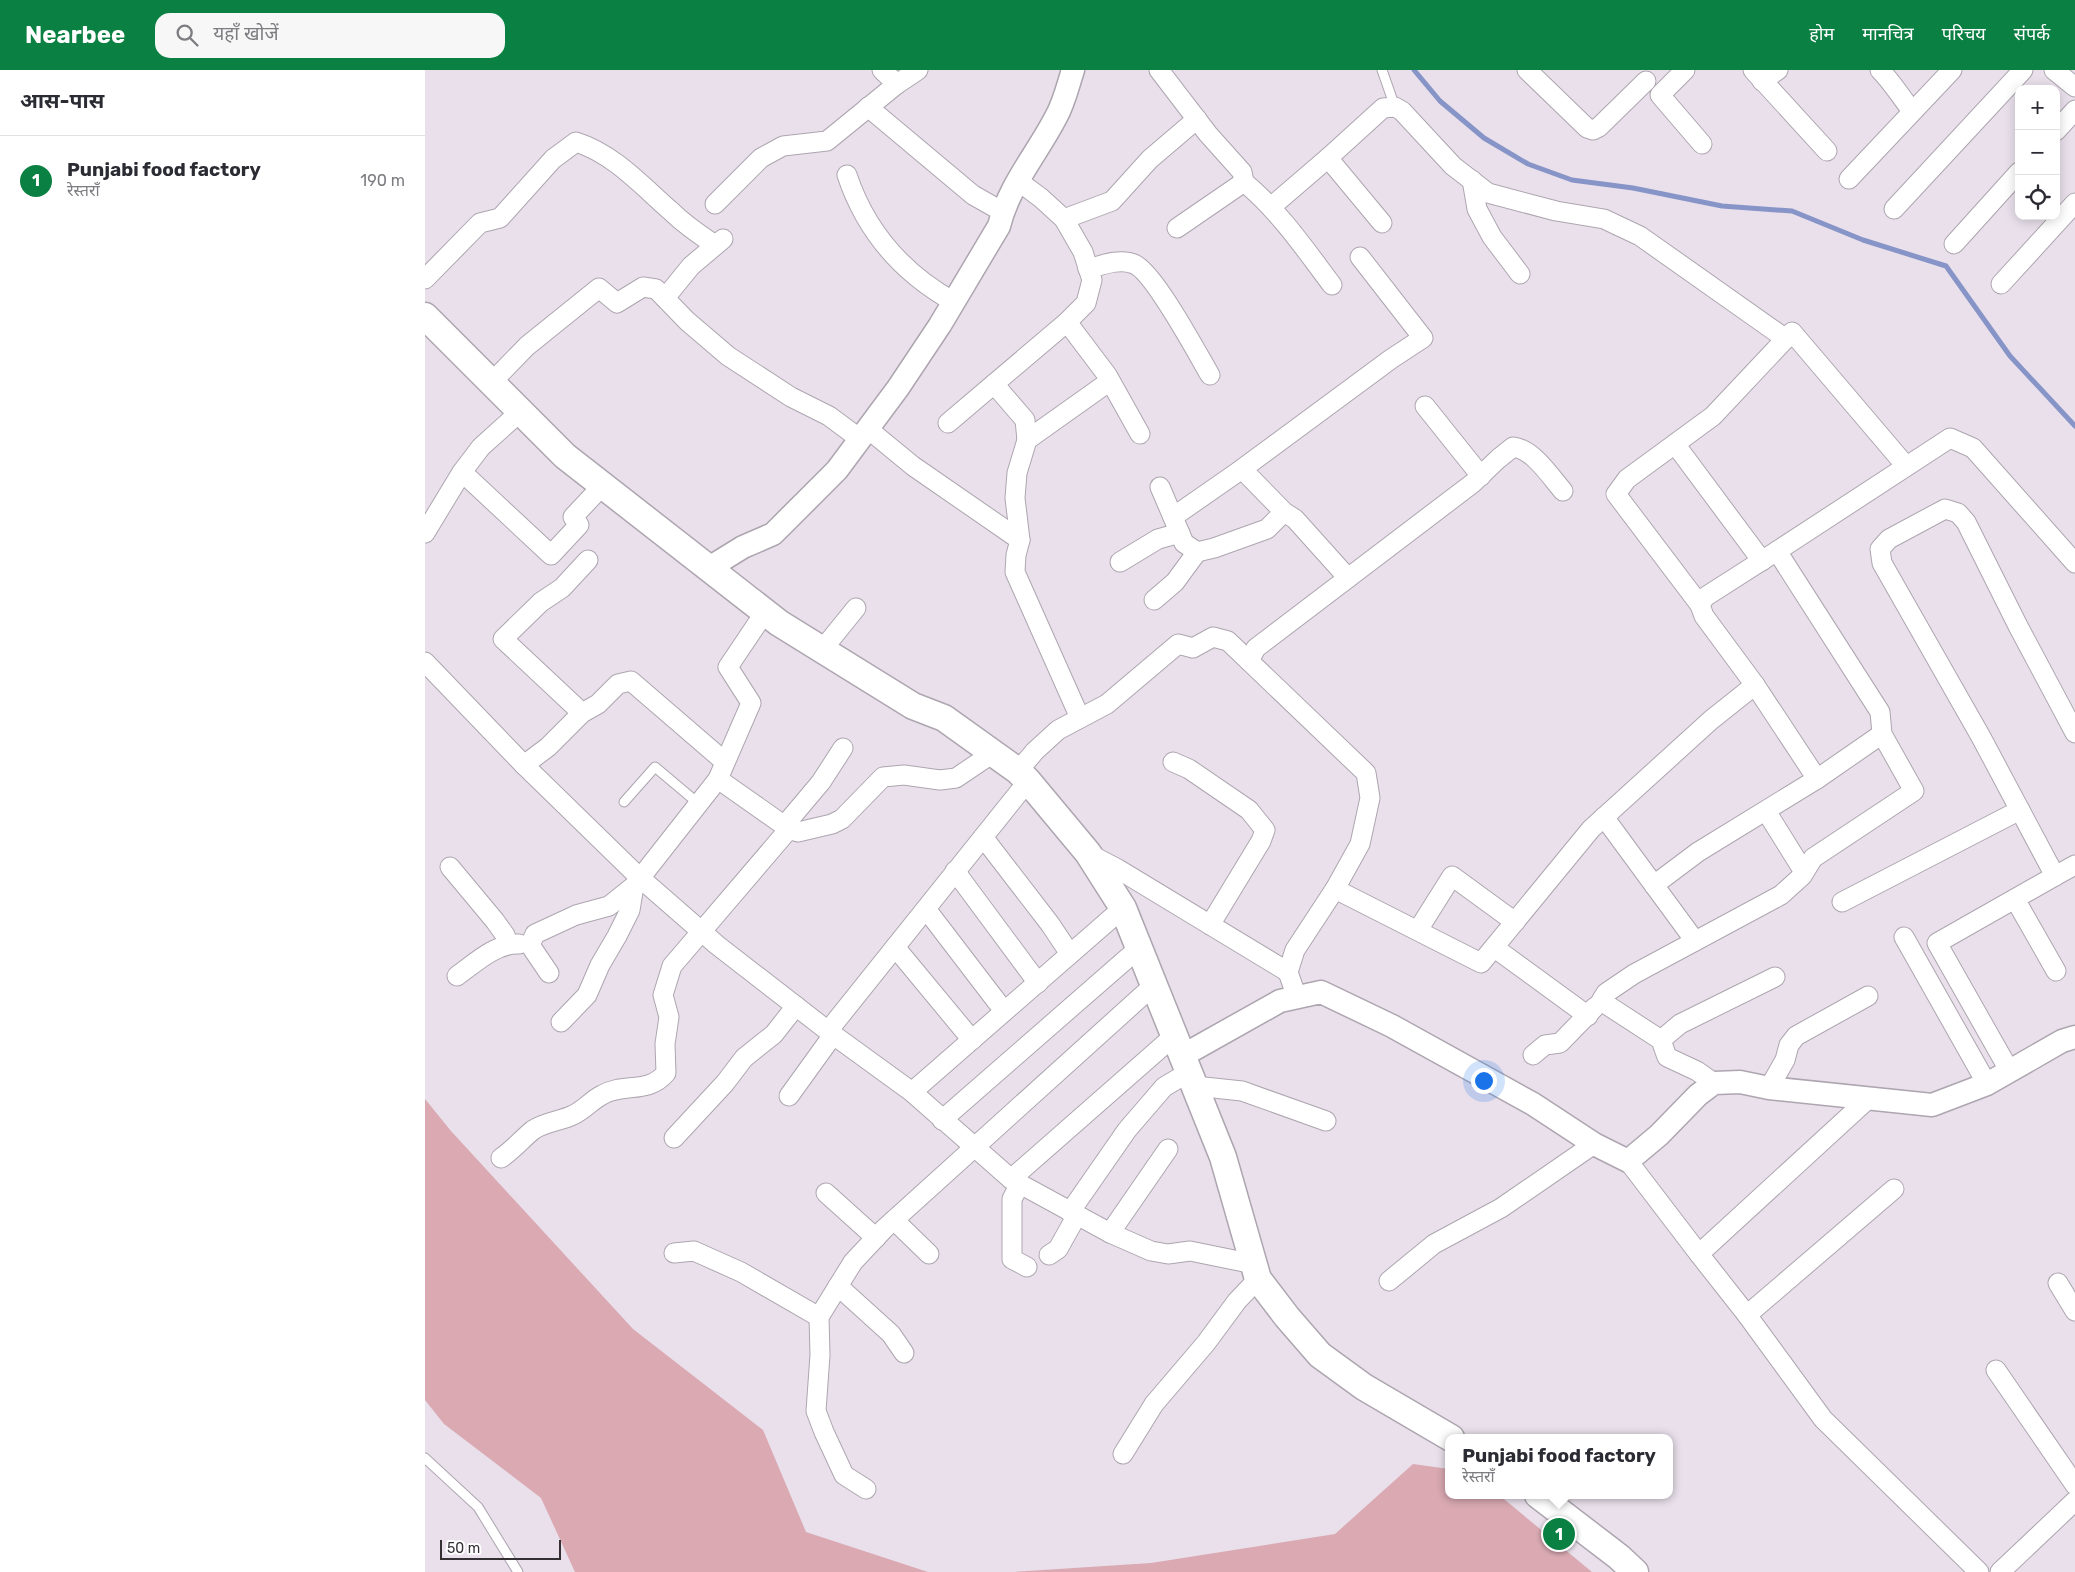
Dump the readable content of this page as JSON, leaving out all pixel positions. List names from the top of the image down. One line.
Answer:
{"scale_bar":"50 m","page":{"header":"Nearbee","search":"यहाँ खोजें","nav":["होम","मानचित्र","परिचय","संपर्क"],"heading":"आस-पास","map_buttons":["+","−"],"list":[{"mark":"1","name":"Punjabi food factory","note":"रेस्तराँ","value":"190 m"}],"popup":["Punjabi food factory","रेस्तराँ"],"pins":"1","scale":"50 m"}}
